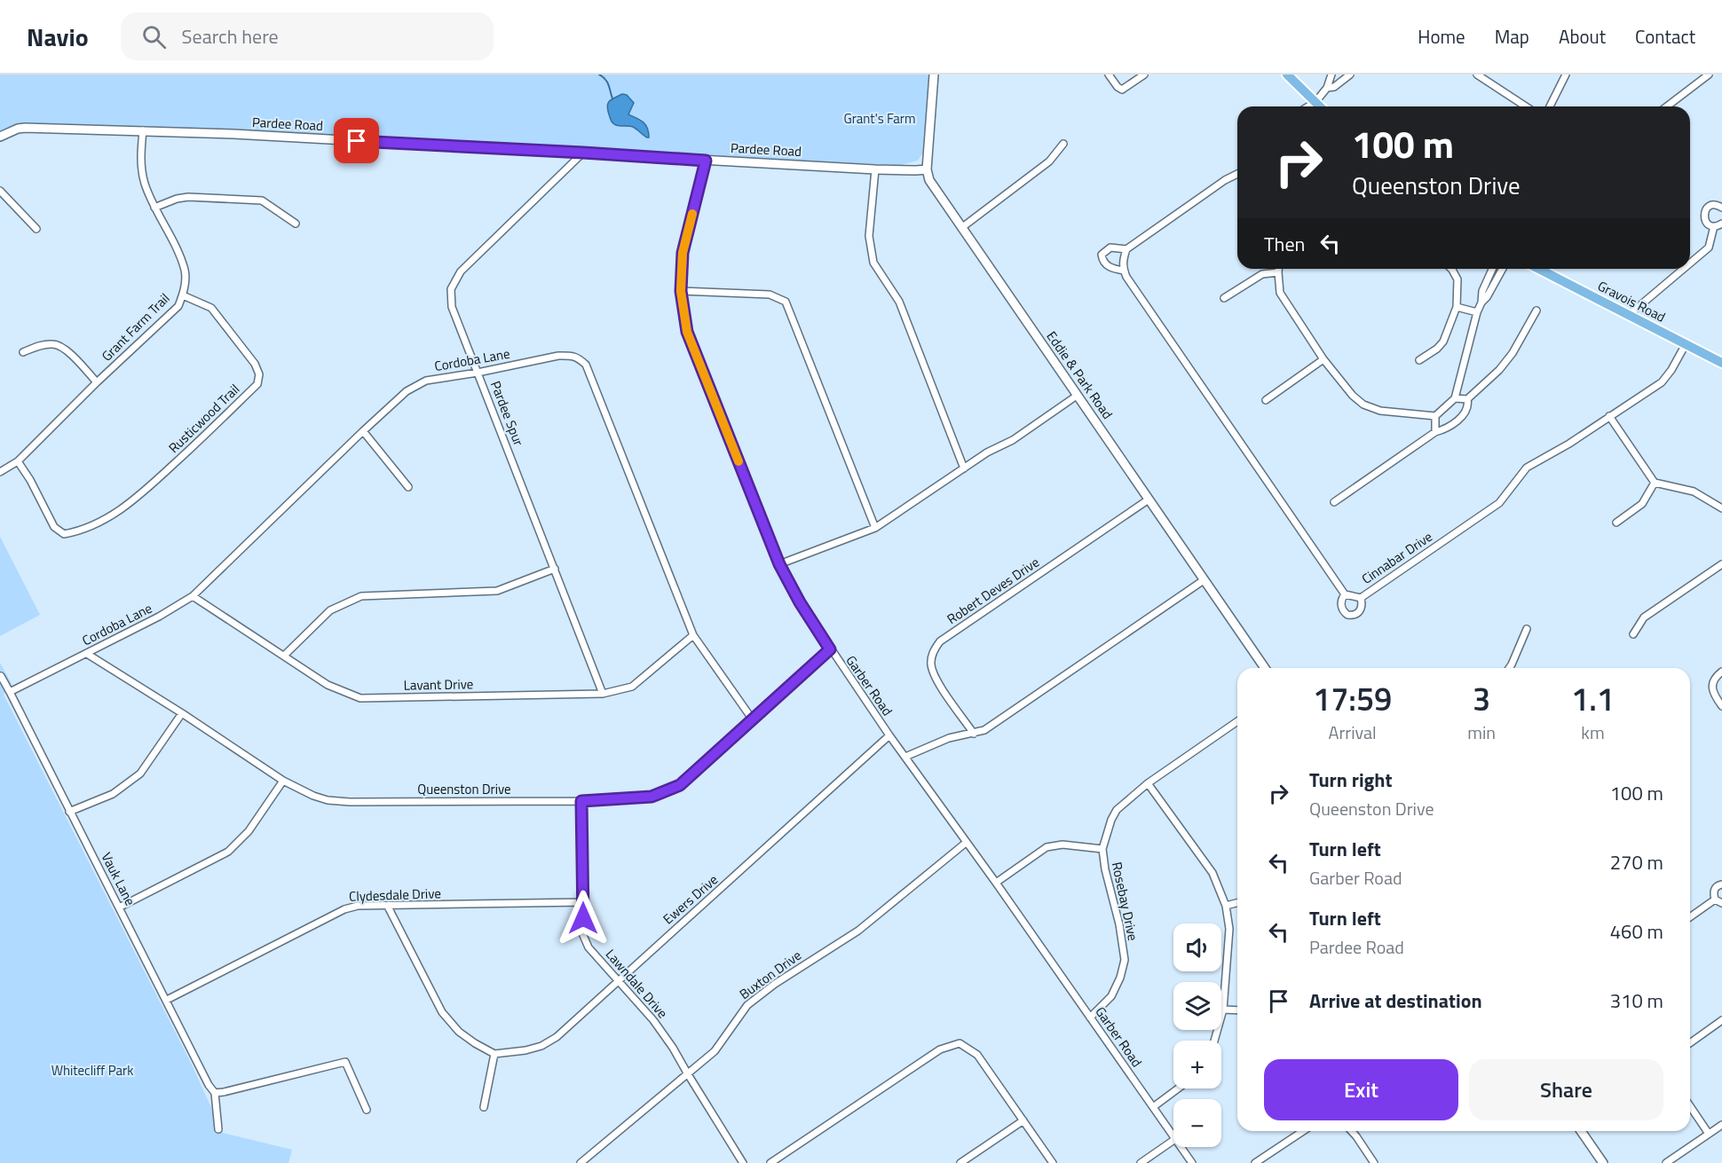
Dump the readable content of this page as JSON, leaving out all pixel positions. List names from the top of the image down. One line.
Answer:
{"streets":{"main road":["Gravois Road"],"street":["Pardee Road","Grant Farm Trail","Cordoba Lane","Eddie & Park Road","Pardee Spur","Rusticwood Trail","Cinnabar Drive","Robert Deves Drive","Lavant Drive","Garber Road","Queenston Drive","Vauk Lane","Clydesdale Drive","Ewers Drive","Rosebay Drive","Buxton Drive","Lawndale Drive"]},"crossings":[["Pardee Road","Grant Farm Trail"],["Pardee Road","Eddie & Park Road"],["Pardee Road","Pardee Spur"],["Pardee Road","Garber Road"],["Gravois Road","Cinnabar Drive"],["Grant Farm Trail","Rusticwood Trail"],["Cordoba Lane","Pardee Spur"],["Cordoba Lane","Lavant Drive"],["Cordoba Lane","Queenston Drive"],["Cordoba Lane","Vauk Lane"],["Eddie & Park Road","Robert Deves Drive"],["Pardee Spur","Lavant Drive"],["Garber Road","Queenston Drive"],["Garber Road","Ewers Drive"],["Garber Road","Rosebay Drive"],["Garber Road","Buxton Drive"],["Queenston Drive","Lawndale Drive"],["Vauk Lane","Clydesdale Drive"],["Clydesdale Drive","Lawndale Drive"],["Ewers Drive","Lawndale Drive"],["Buxton Drive","Lawndale Drive"]],"parks":["Grant's Farm","Whitecliff Park"],"page":{"header":"Navio","search":"Search here","nav":["Home","Map","About","Contact"],"turn":["100 m","Queenston Drive"],"then":"Then","eta":["17:59","Arrival","3","min","1.1","km"],"list":[{"name":"Turn right","note":"Queenston Drive","value":"100 m"},{"name":"Turn left","note":"Garber Road","value":"270 m"},{"name":"Turn left","note":"Pardee Road","value":"460 m"},{"name":"Arrive at destination","value":"310 m"}],"map_buttons":["+","−"],"buttons":["Exit","Share"]}}
